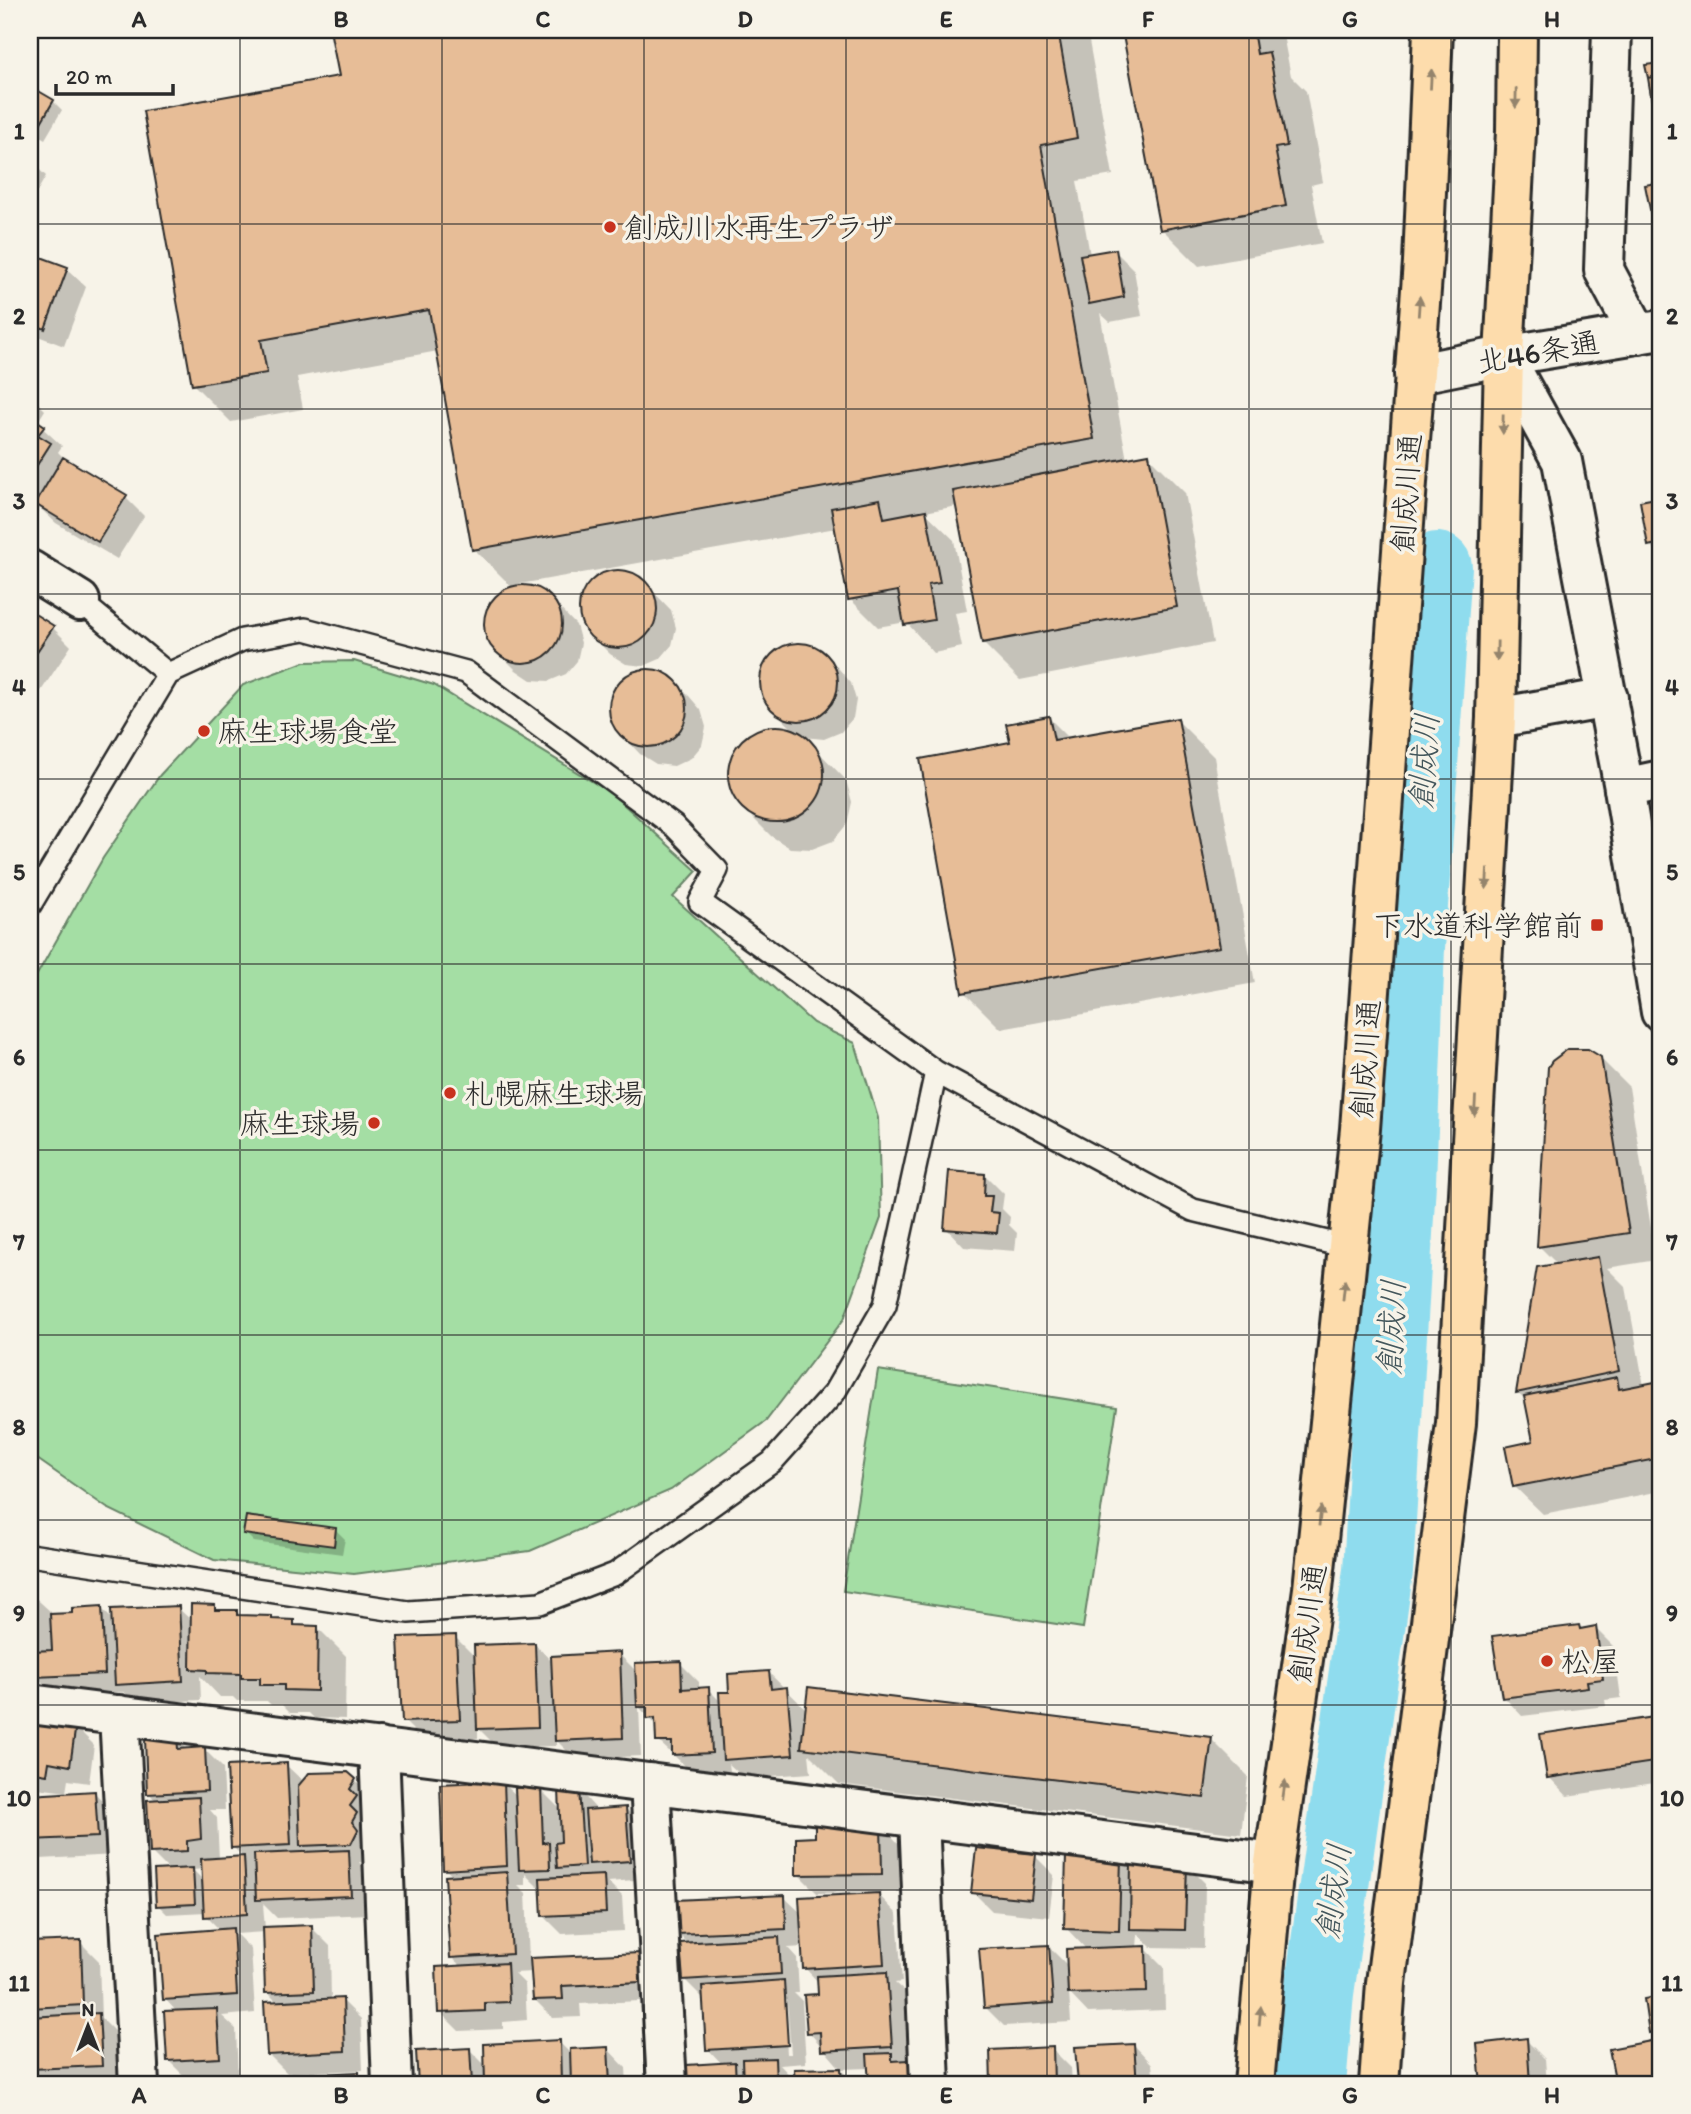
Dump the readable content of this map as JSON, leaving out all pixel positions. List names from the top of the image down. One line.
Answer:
{"streets":{"highway":["創成川通"],"street":["北46条通"]},"crossings":[["北46条通","創成川通"]],"water":["創成川"],"places":{"other":["創成川水再生プラザ","麻生球場食堂","札幌麻生球場","麻生球場","松屋"],"transit":["下水道科学館前"]},"scale_bar":"20 m","north":"top","grid":{"columns":["A","B","C","D","E","F","G","H"],"rows":["1","2","3","4","5","6","7","8","9","10","11"]}}
